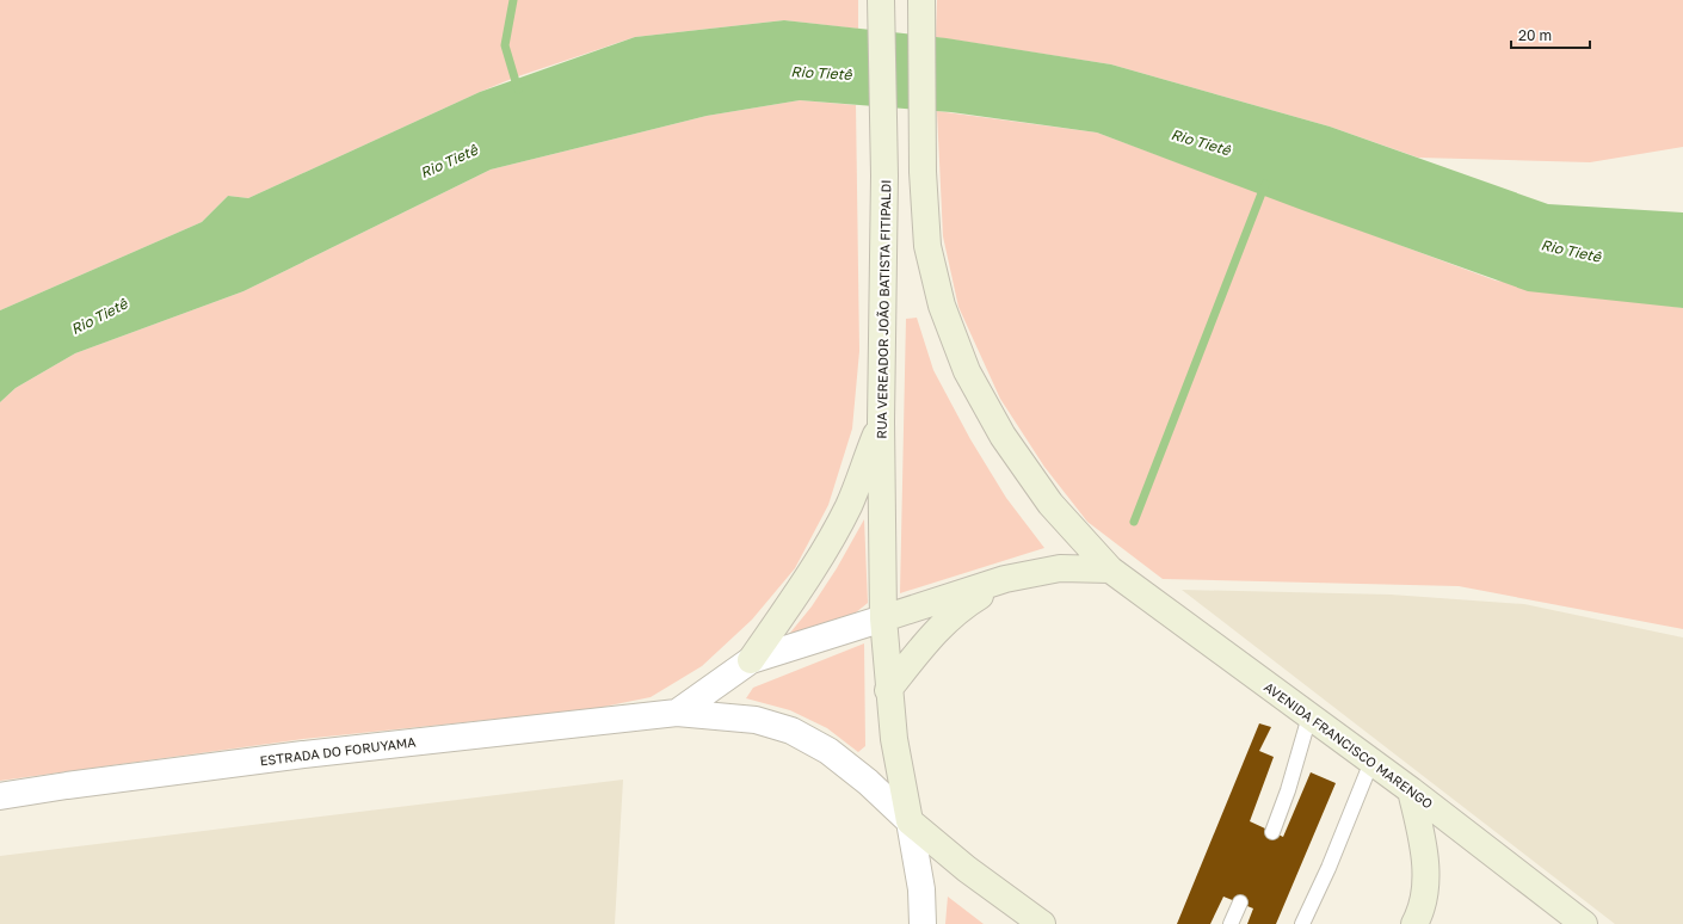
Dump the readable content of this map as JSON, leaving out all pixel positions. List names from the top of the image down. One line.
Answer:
{"streets":{"main road":["RUA VEREADOR JOÃO BATISTA FITIPALDI","AVENIDA FRANCISCO MARENGO"],"street":["ESTRADA DO FORUYAMA"]},"water":["Rio Tietê"],"scale_bar":"20 m"}
